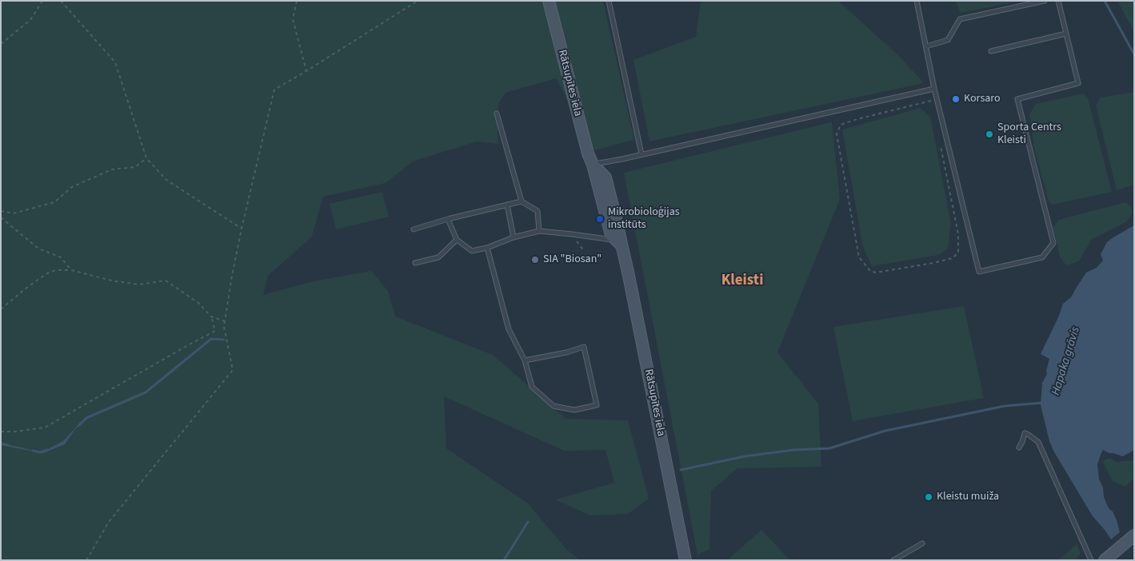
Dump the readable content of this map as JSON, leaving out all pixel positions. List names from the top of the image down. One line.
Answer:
{"streets":{"street":["Rātsupītes iela"]},"districts":["Kleisti"],"water":["Hapaka grāvis"],"places":["Korsaro","Sporta Centrs Kleisti","Mikrobioloģijas institūts","SIA \"Biosan\"","Kleistu muiža"]}
